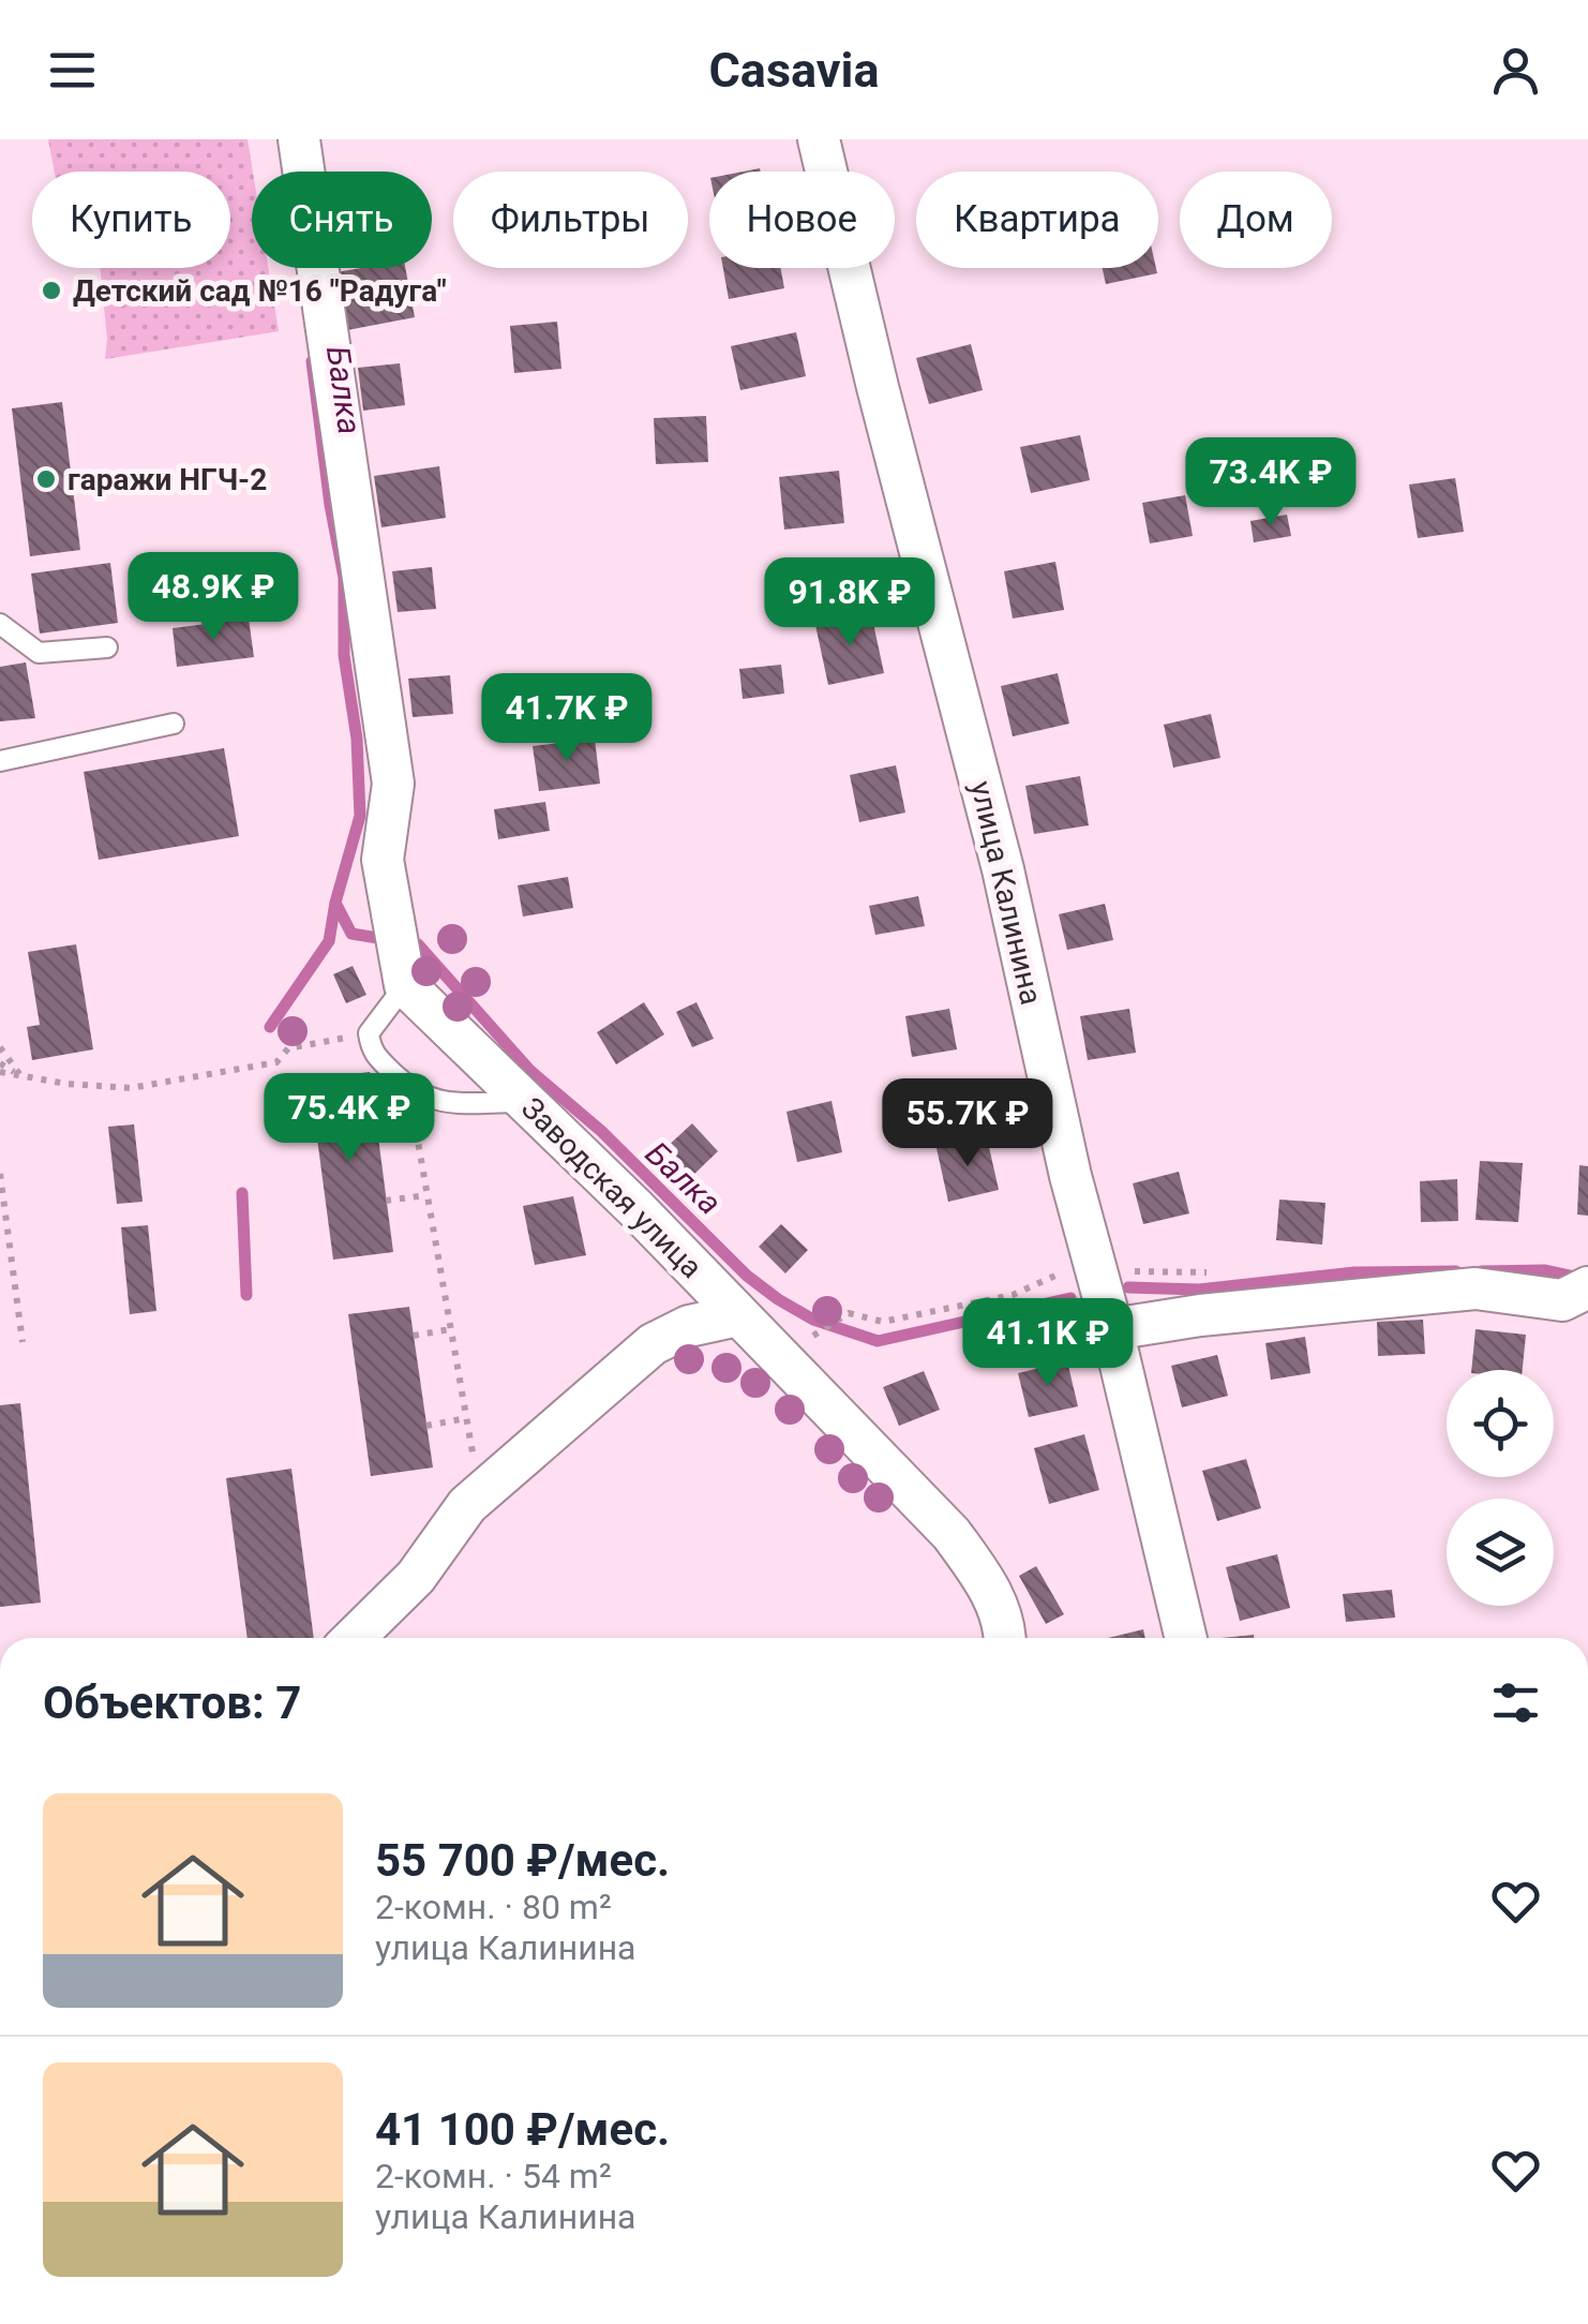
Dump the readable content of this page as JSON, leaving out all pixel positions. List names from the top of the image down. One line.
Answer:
{"streets":{"street":["улица Калинина","Заводская улица"]},"water":["Балка"],"places":["Детский сад №16 \"Радуга\"","гаражи НГЧ-2"],"page":{"header":"Casavia","chip":["Купить","Снять","Фильтры","Новое","Квартира","Дом"],"price":["73.4K ₽","48.9K ₽","91.8K ₽","41.7K ₽","75.4K ₽","55.7K ₽","41.1K ₽"],"heading":"Объектов: 7","list":[{"name":"55 700 ₽/мес.","note":"2-комн. · 80 m² · улица Калинина"},{"name":"41 100 ₽/мес.","note":"2-комн. · 54 m² · улица Калинина"}]}}
